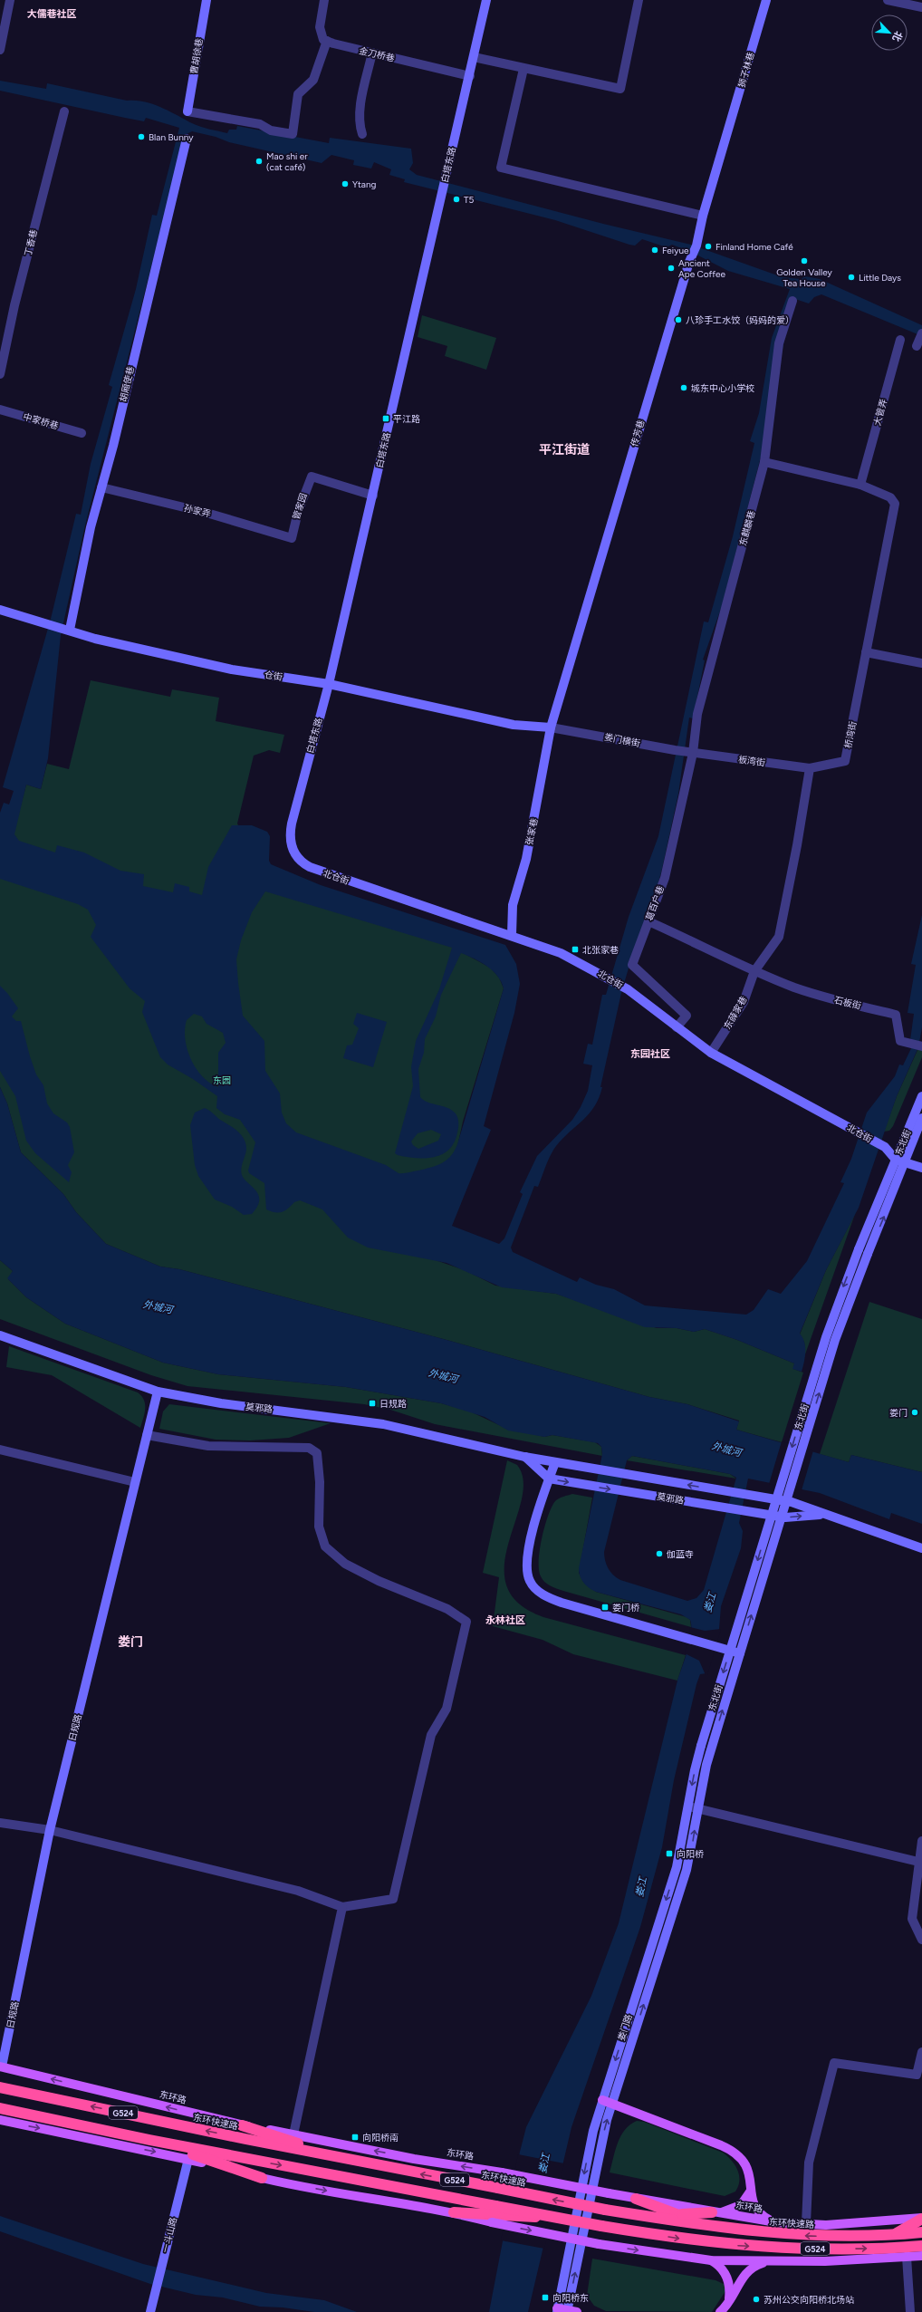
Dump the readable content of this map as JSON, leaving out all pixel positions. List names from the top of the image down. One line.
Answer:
{"streets":{"highway":["G524","东环快速路"],"main road":["曹胡徐巷","狮子林巷","白塔东路","胡厢使巷","传芳巷","仓街","张家巷","北仓街","东北街","莫邪路","日规路","娄门路","东环路","一斗山路"],"street":["金刀桥巷","丁香巷","大管弄","中家桥巷","管家园","孙家弄","东麒麟巷","桥湾街","娄门横街","板湾街","葛百户巷","石板街","东薛家巷"]},"crossings":[["金刀桥巷","白塔东路"],["狮子林巷","传芳巷"],["白塔东路","管家园"],["白塔东路","仓街"],["白塔东路","北仓街"],["胡厢使巷","孙家弄"],["胡厢使巷","仓街"],["大管弄","桥湾街"],["传芳巷","仓街"],["传芳巷","娄门横街"],["传芳巷","张家巷"],["管家园","孙家弄"],["东麒麟巷","桥湾街"],["东麒麟巷","娄门横街"],["东麒麟巷","板湾街"],["东麒麟巷","葛百户巷"],["仓街","娄门横街"],["仓街","张家巷"],["桥湾街","板湾街"],["娄门横街","板湾街"],["娄门横街","张家巷"],["娄门横街","葛百户巷"],["板湾街","葛百户巷"],["张家巷","北仓街"],["北仓街","葛百户巷"],["北仓街","东薛家巷"],["北仓街","东北街"],["石板街","东薛家巷"],["东北街","娄门路"],["莫邪路","日规路"],["日规路","东环路"]],"districts":["大儒巷社区","平江街道","东园社区","永林社区","娄门"],"water":["外城河","娄江"],"parks":["东园"],"places":{"other":["Blan Bunny","Mao shi er (cat café)","Ytang","T5","Finland Home Café","Feiyue","Golden Valley Tea House","Ancient Ape Coffee","Little Days","八珍手工水饺（妈妈的爱）","城东中心小学校","娄门","伽蓝寺","苏州公交向阳桥北场站"],"transit":["平江路","北张家巷","日规路","娄门桥","向阳桥","向阳桥南","向阳桥东"]},"north":"bottom right"}
